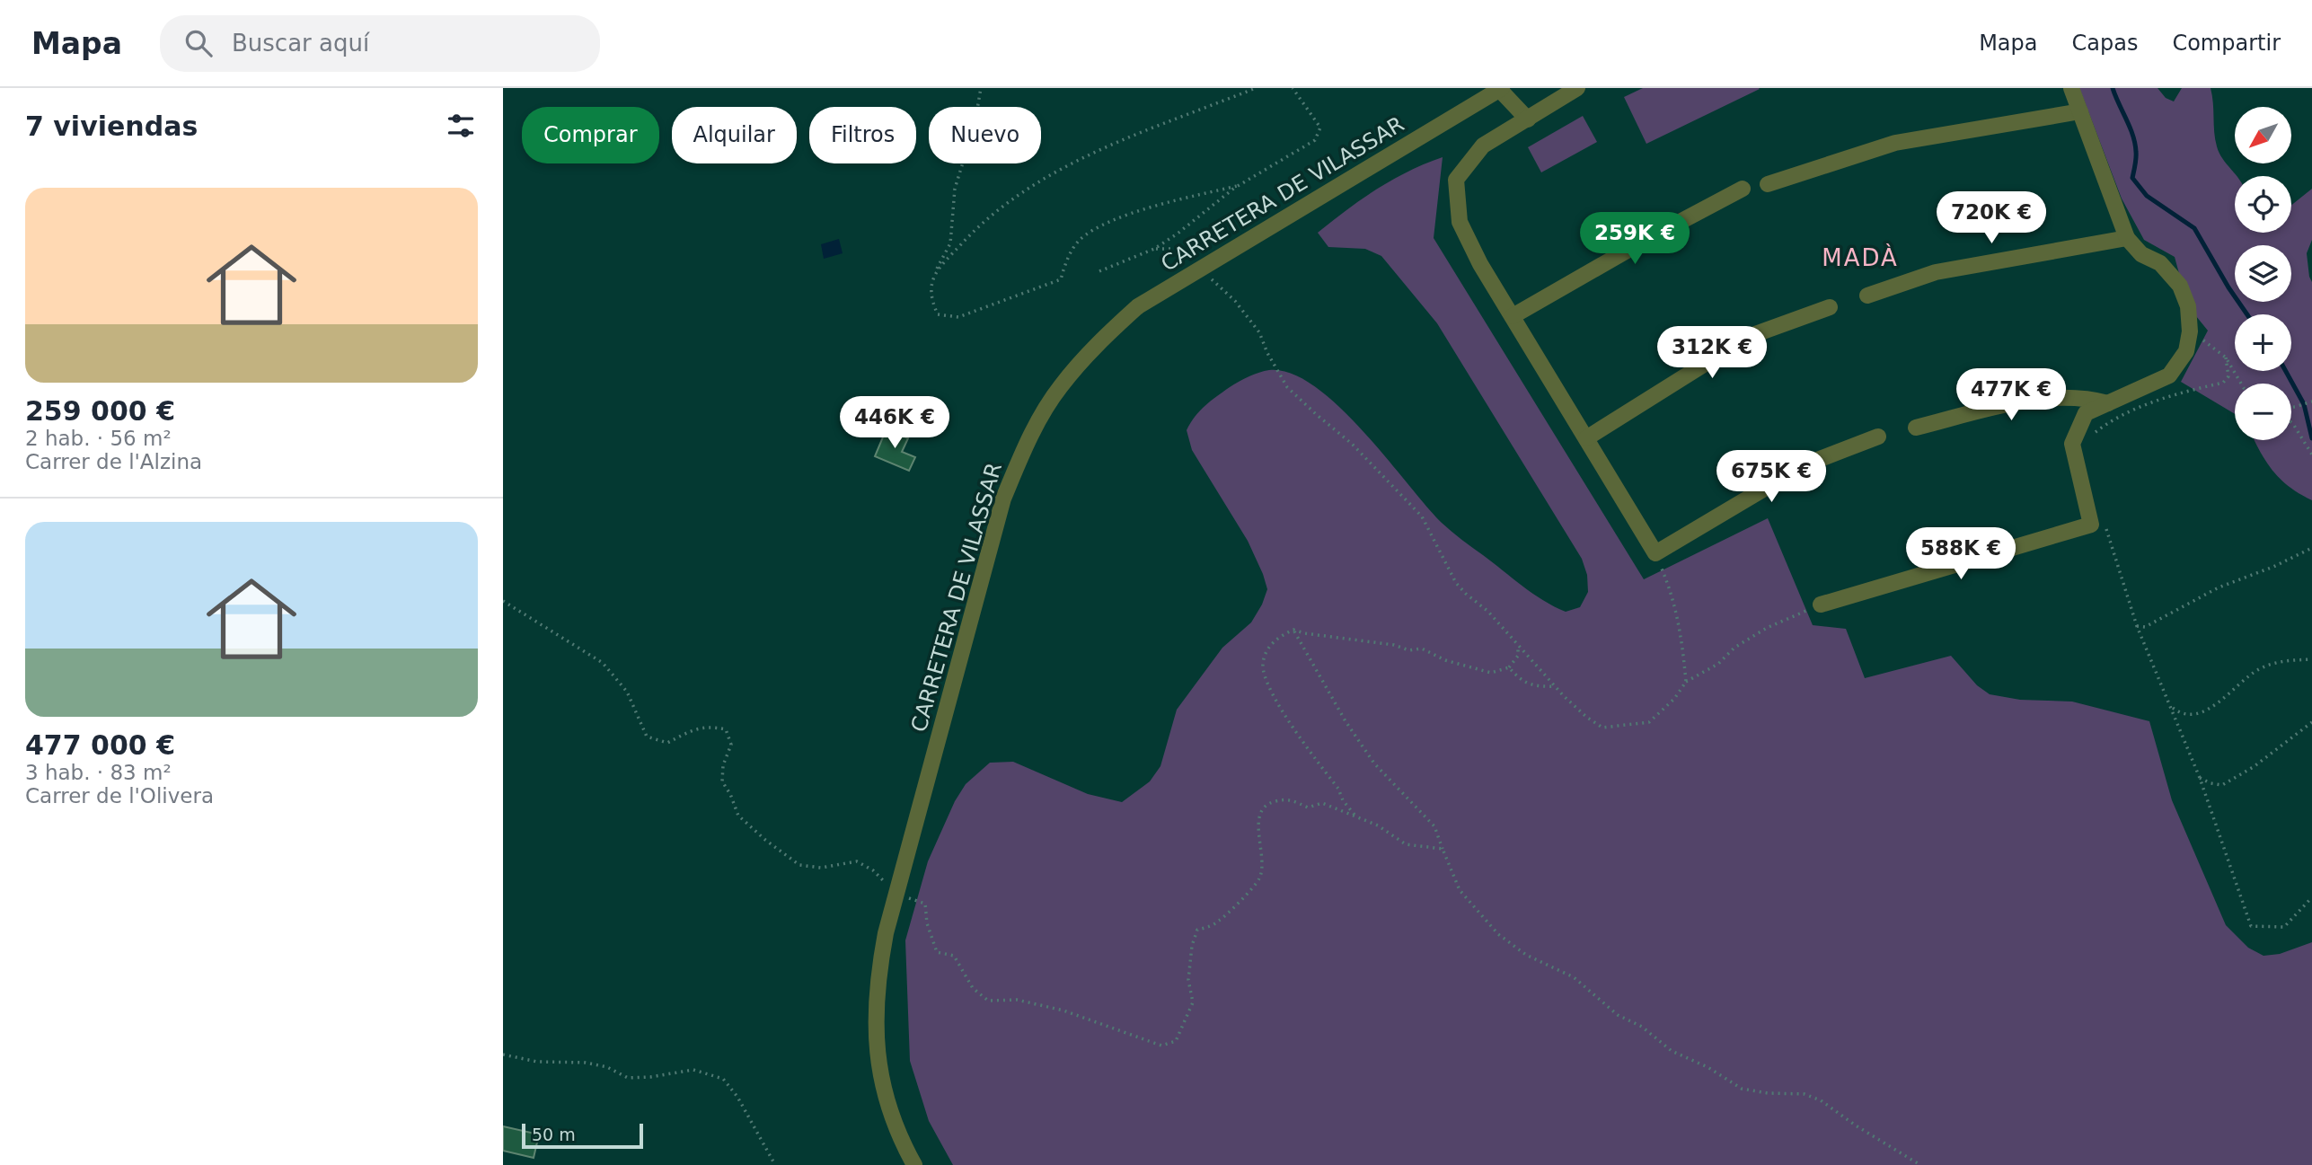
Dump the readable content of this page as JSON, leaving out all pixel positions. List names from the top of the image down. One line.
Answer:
{"streets":{"street":["CARRETERA DE VILASSAR"]},"districts":["MADÀ"],"scale_bar":"50 m","north":"bottom left","page":{"header":"Mapa","search":"Buscar aquí","nav":["Mapa","Capas","Compartir"],"heading":"7 viviendas","map_buttons":["+","−"],"chip":["Comprar","Alquilar","Filtros","Nuevo"],"list":[{"name":"259 000 €","note":"2 hab. · 56 m² · Carrer de l'Alzina"},{"name":"477 000 €","note":"3 hab. · 83 m² · Carrer de l'Olivera"}],"price":["720K €","259K €","312K €","477K €","446K €","675K €","588K €"],"scale":"50 m"}}
